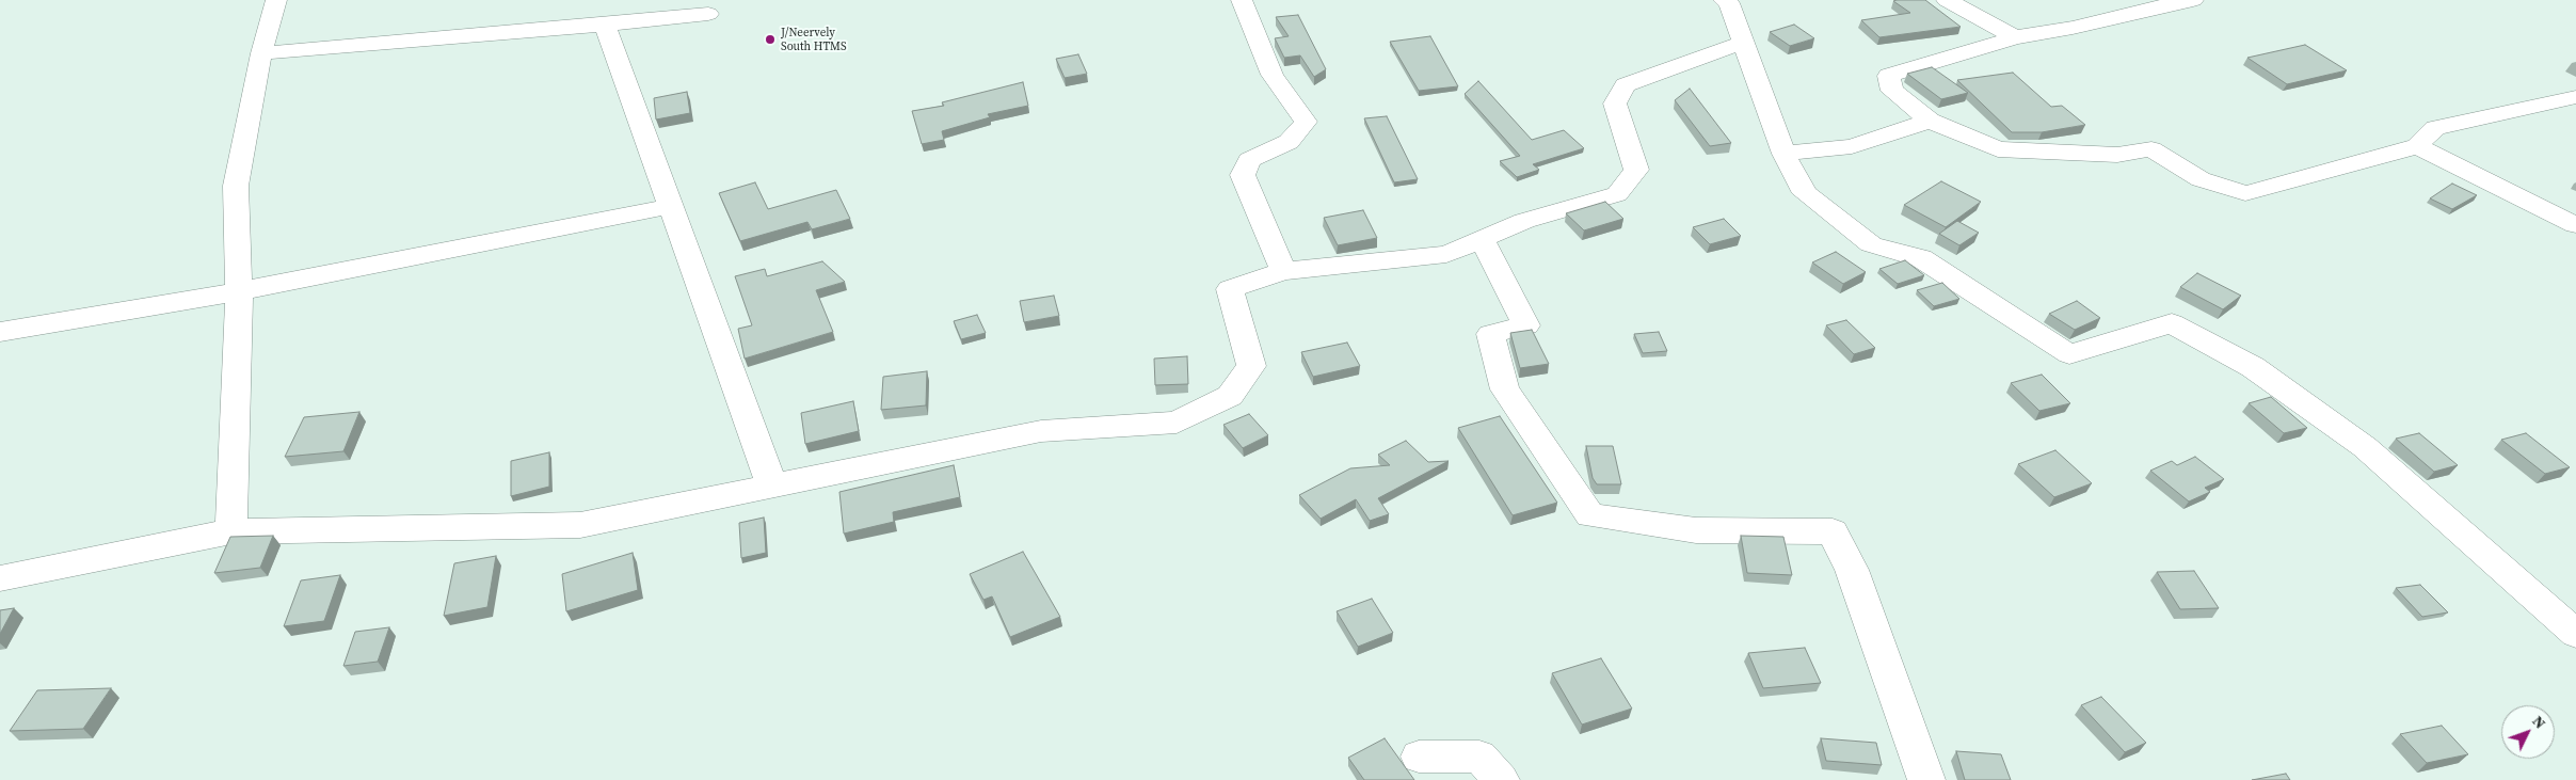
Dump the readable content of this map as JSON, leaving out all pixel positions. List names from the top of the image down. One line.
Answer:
{"places":["J/Neervely South HTMS"],"north":"top right"}
